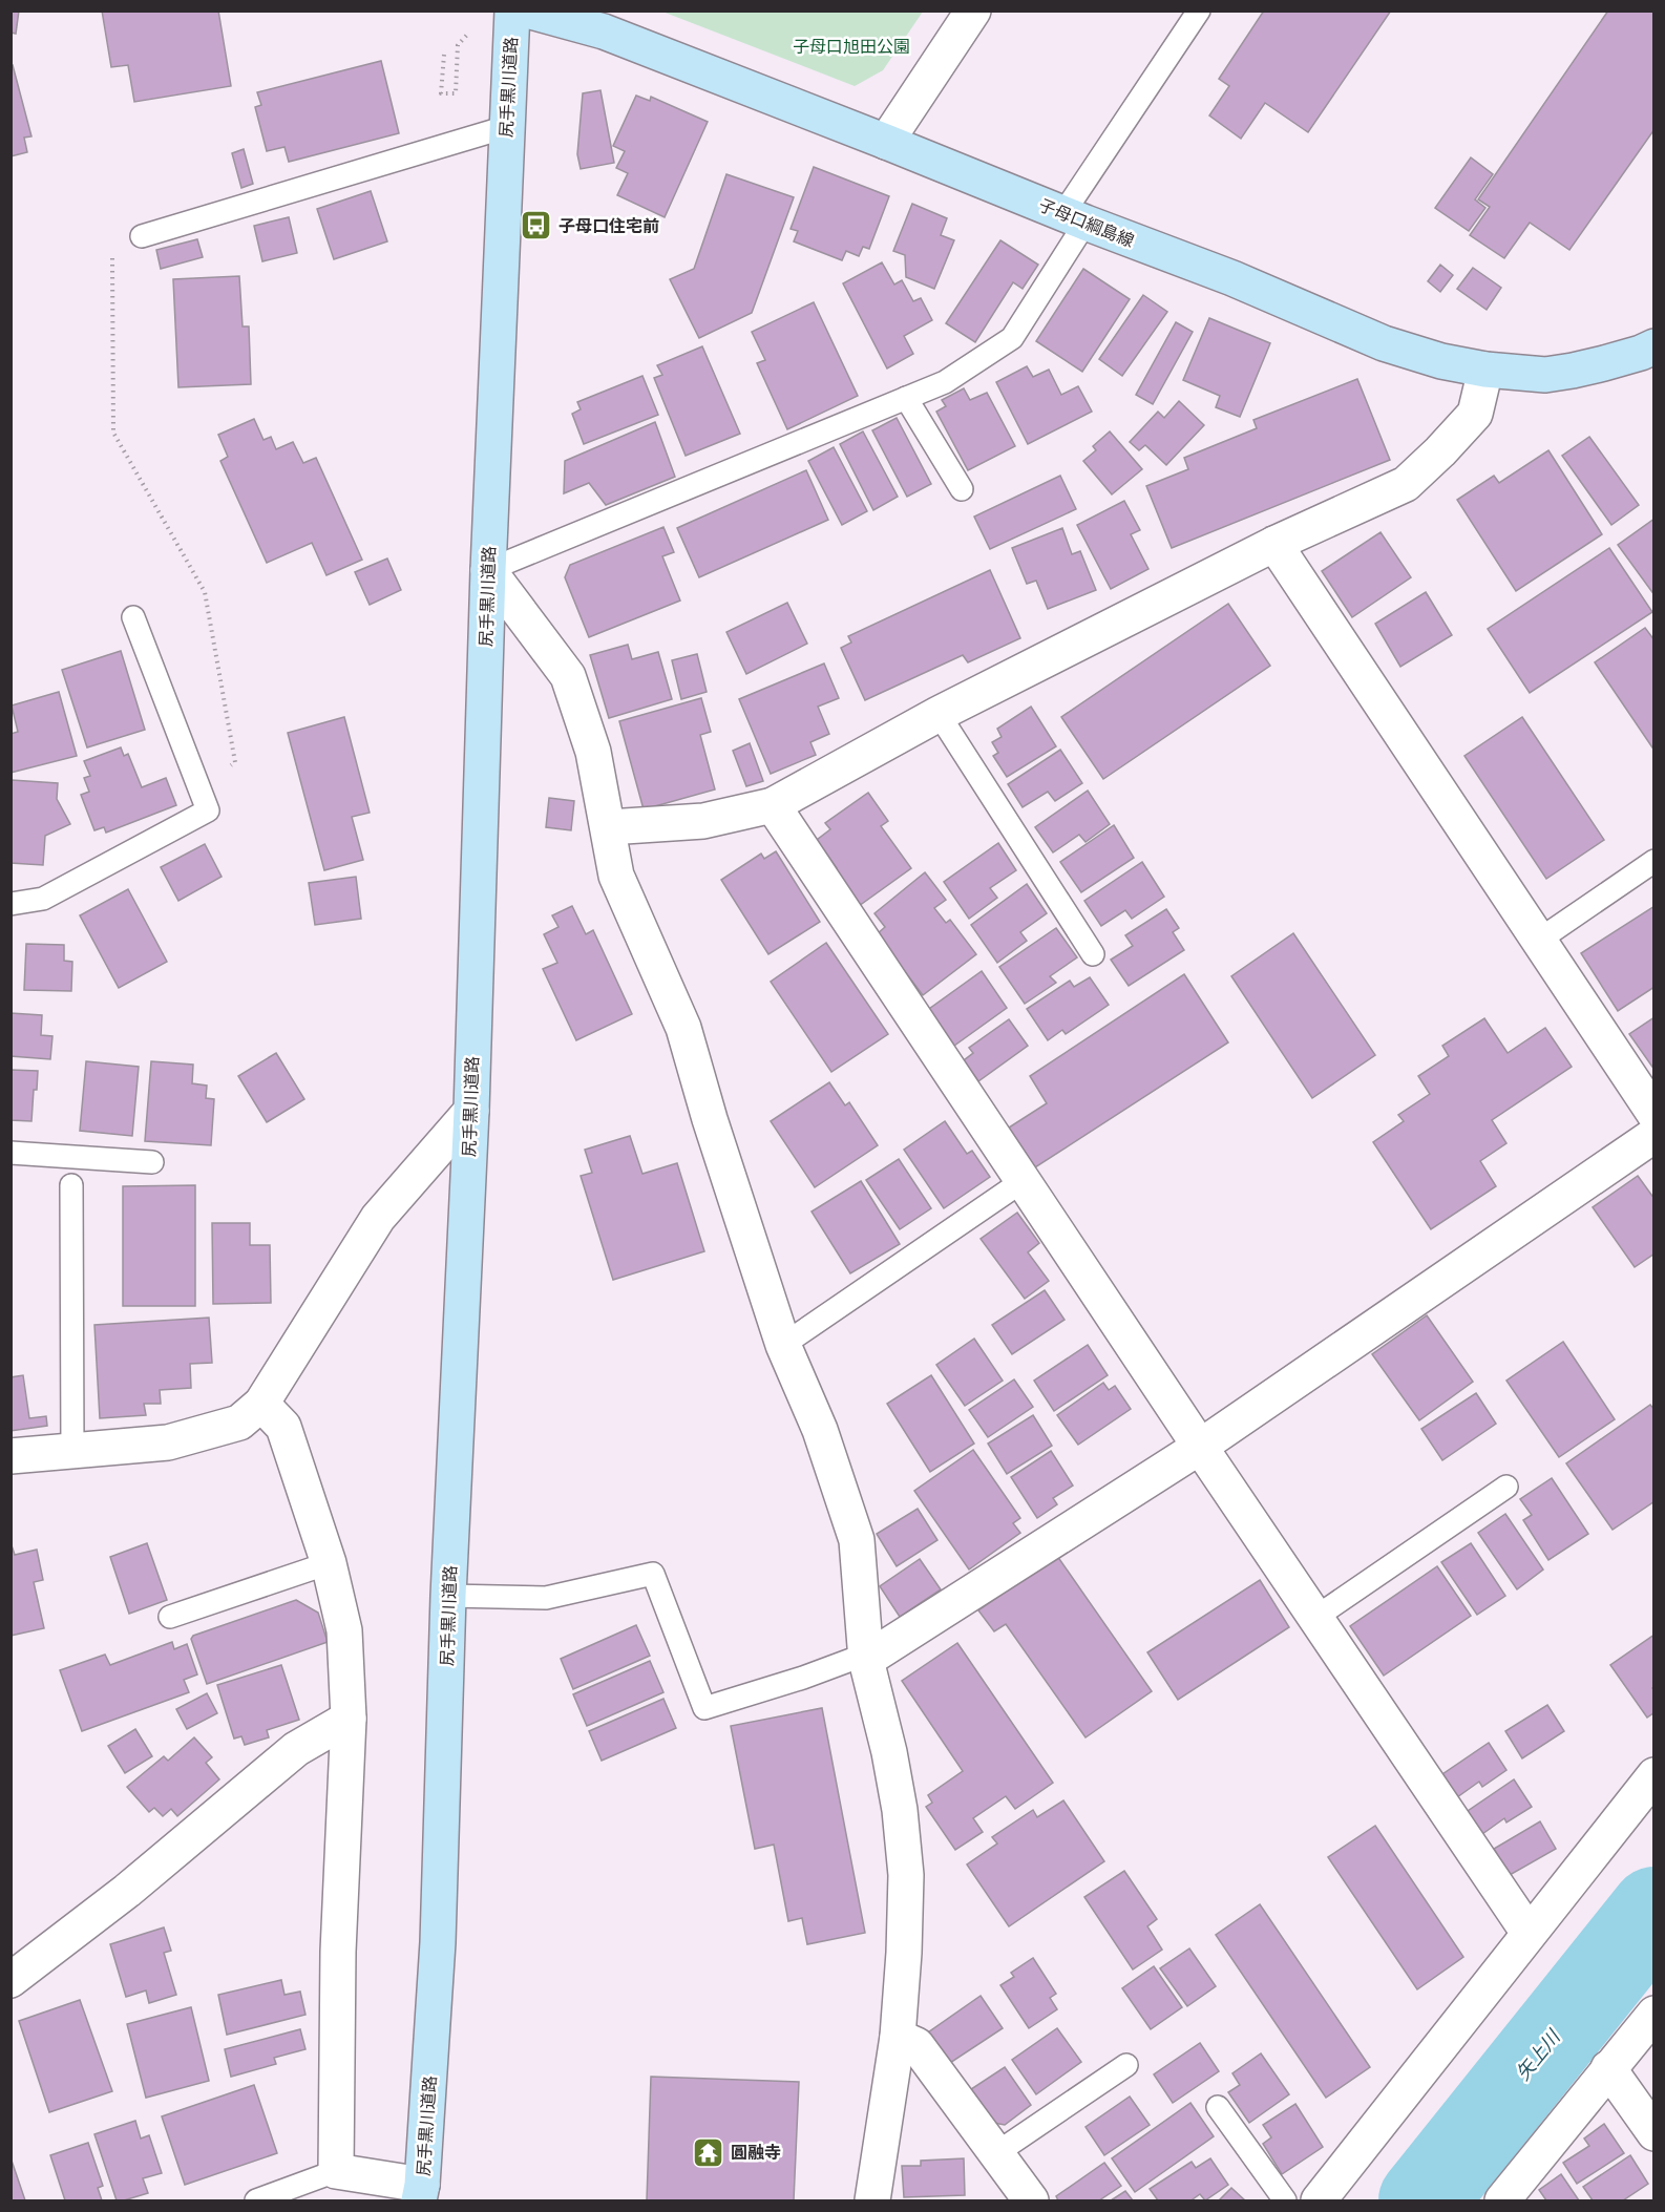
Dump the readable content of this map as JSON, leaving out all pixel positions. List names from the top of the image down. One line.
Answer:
{"streets":{"street":["尻手黒川道路","子母口綱島線"]},"water":["矢上川"],"parks":["子母口旭田公園"],"places":{"bus stop":["子母口住宅前"],"temple":["圓融寺"]}}
